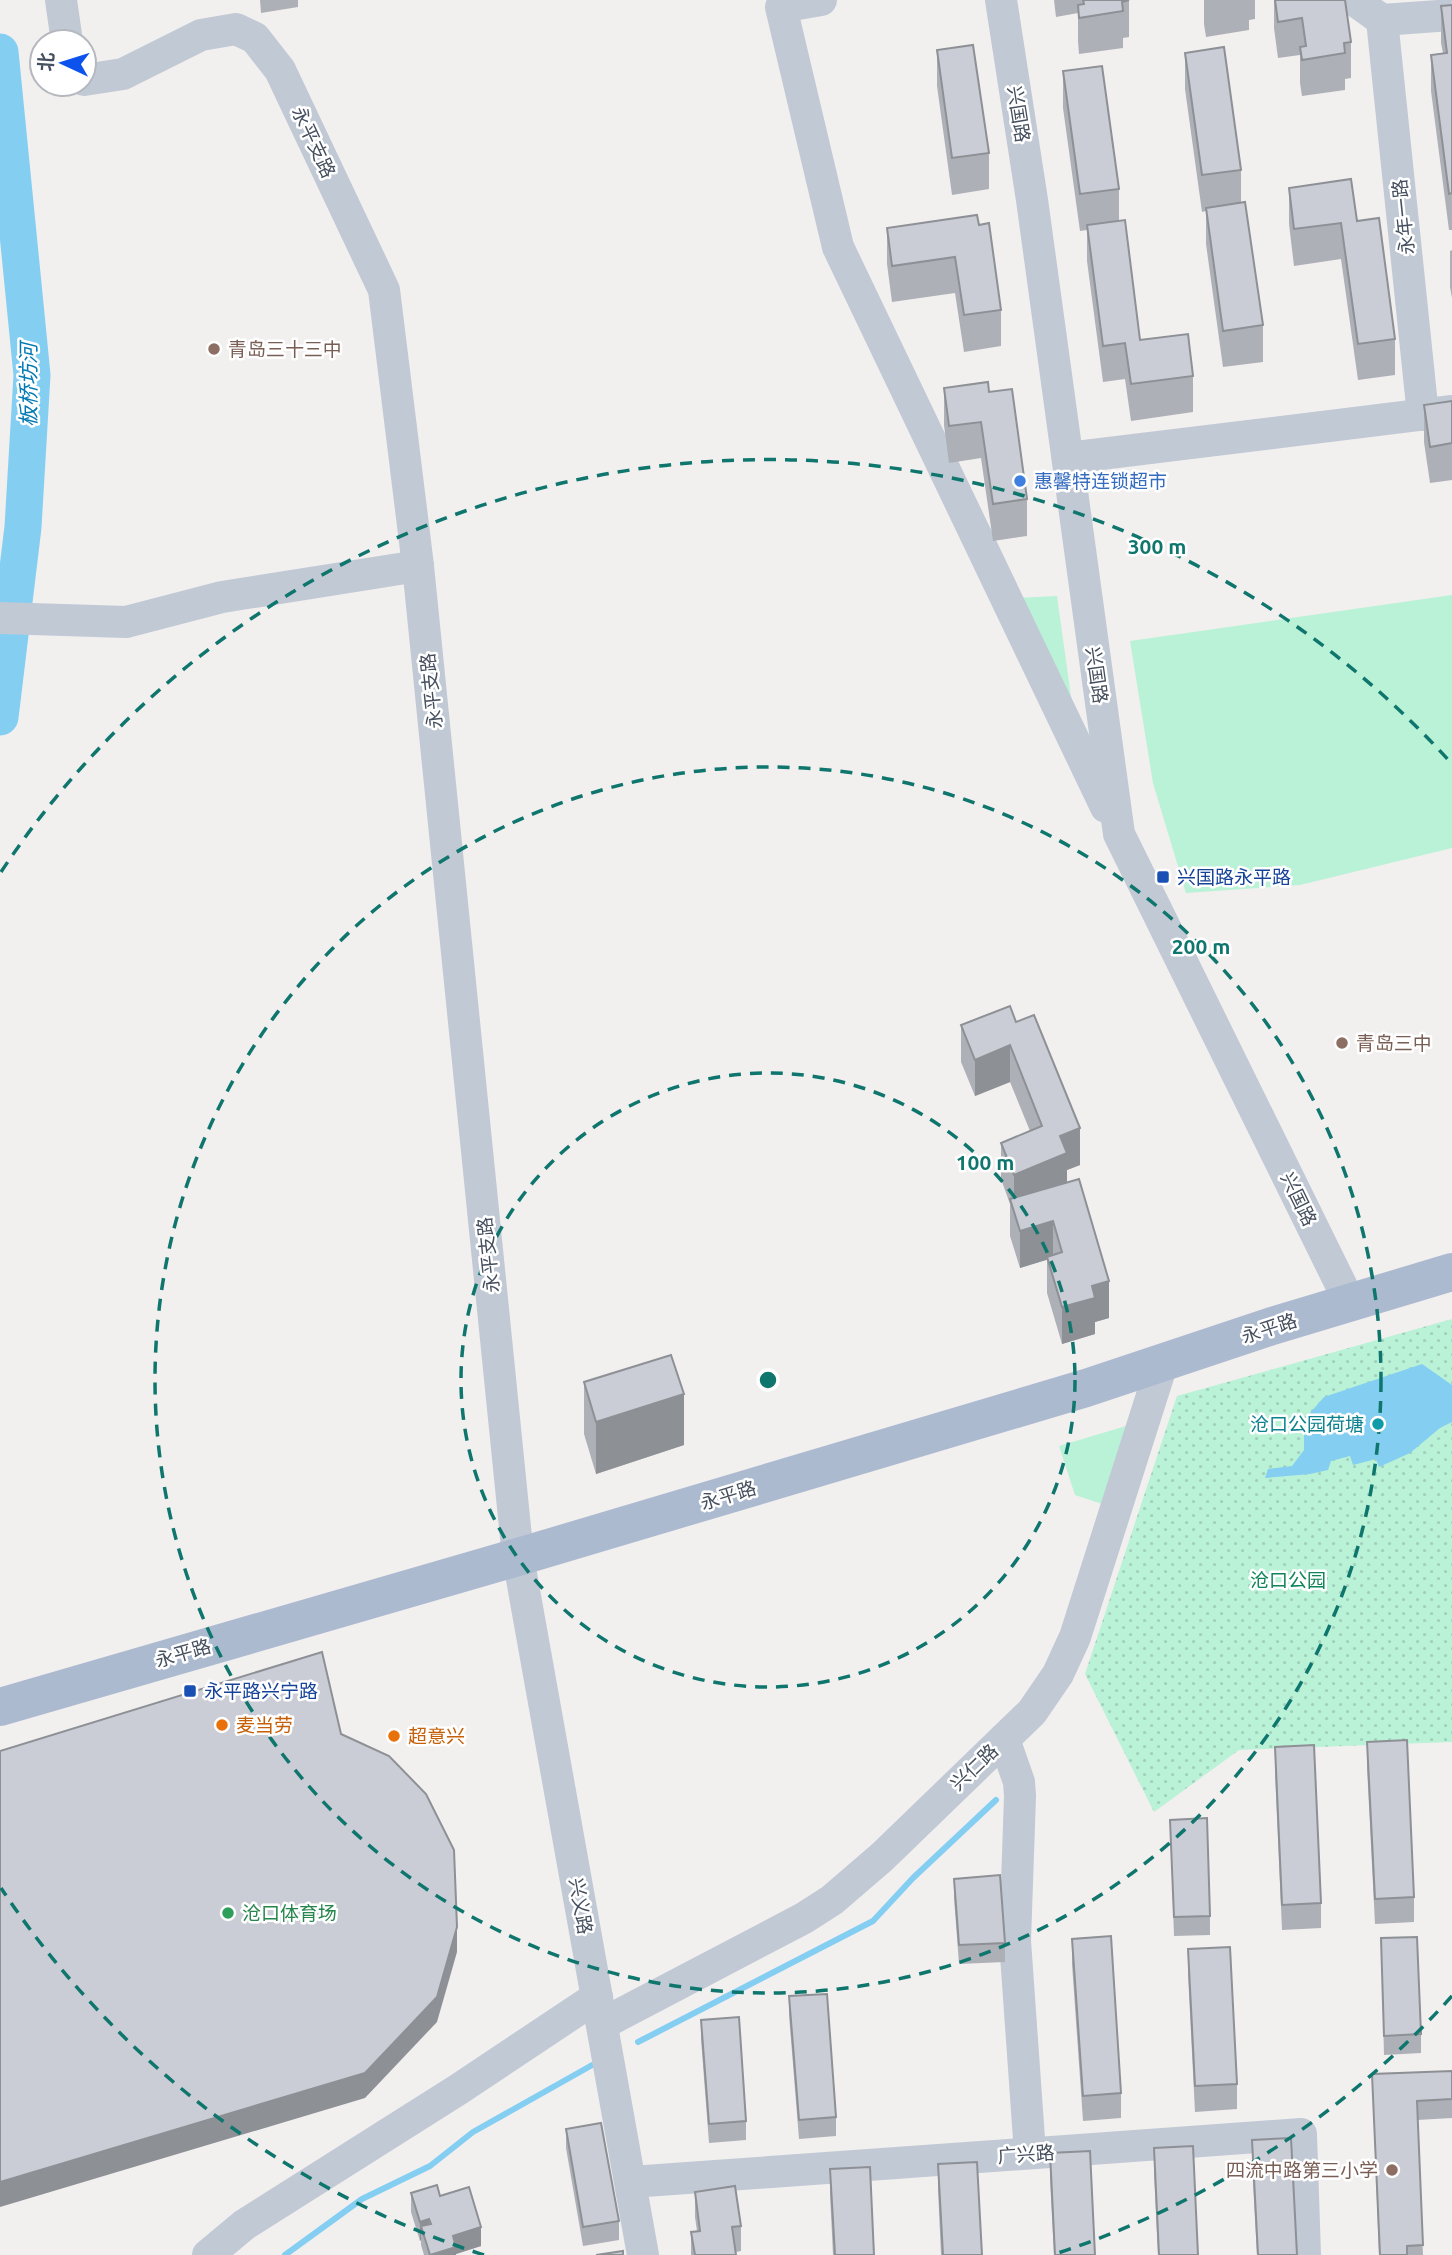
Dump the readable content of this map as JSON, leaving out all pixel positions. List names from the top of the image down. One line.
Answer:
{"streets":{"main road":["永平路"],"street":["兴国路","永平支路","永年一路","兴仁路","兴义路","广兴路"]},"crossings":[["兴国路","永平路"],["永平支路","永平路"],["永平支路","兴义路"],["永平路","兴仁路"],["永平路","兴义路"],["兴仁路","兴义路"],["兴义路","广兴路"]],"water":["板桥坊河"],"parks":["沧口公园"],"places":{"other":["青岛三十三中","惠馨特连锁超市","青岛三中","沧口公园荷塘","麦当劳","超意兴","沧口体育场","四流中路第三小学"],"transit":["兴国路永平路","永平路兴宁路"]},"north":"left","rings":["300 m","200 m","100 m"]}
